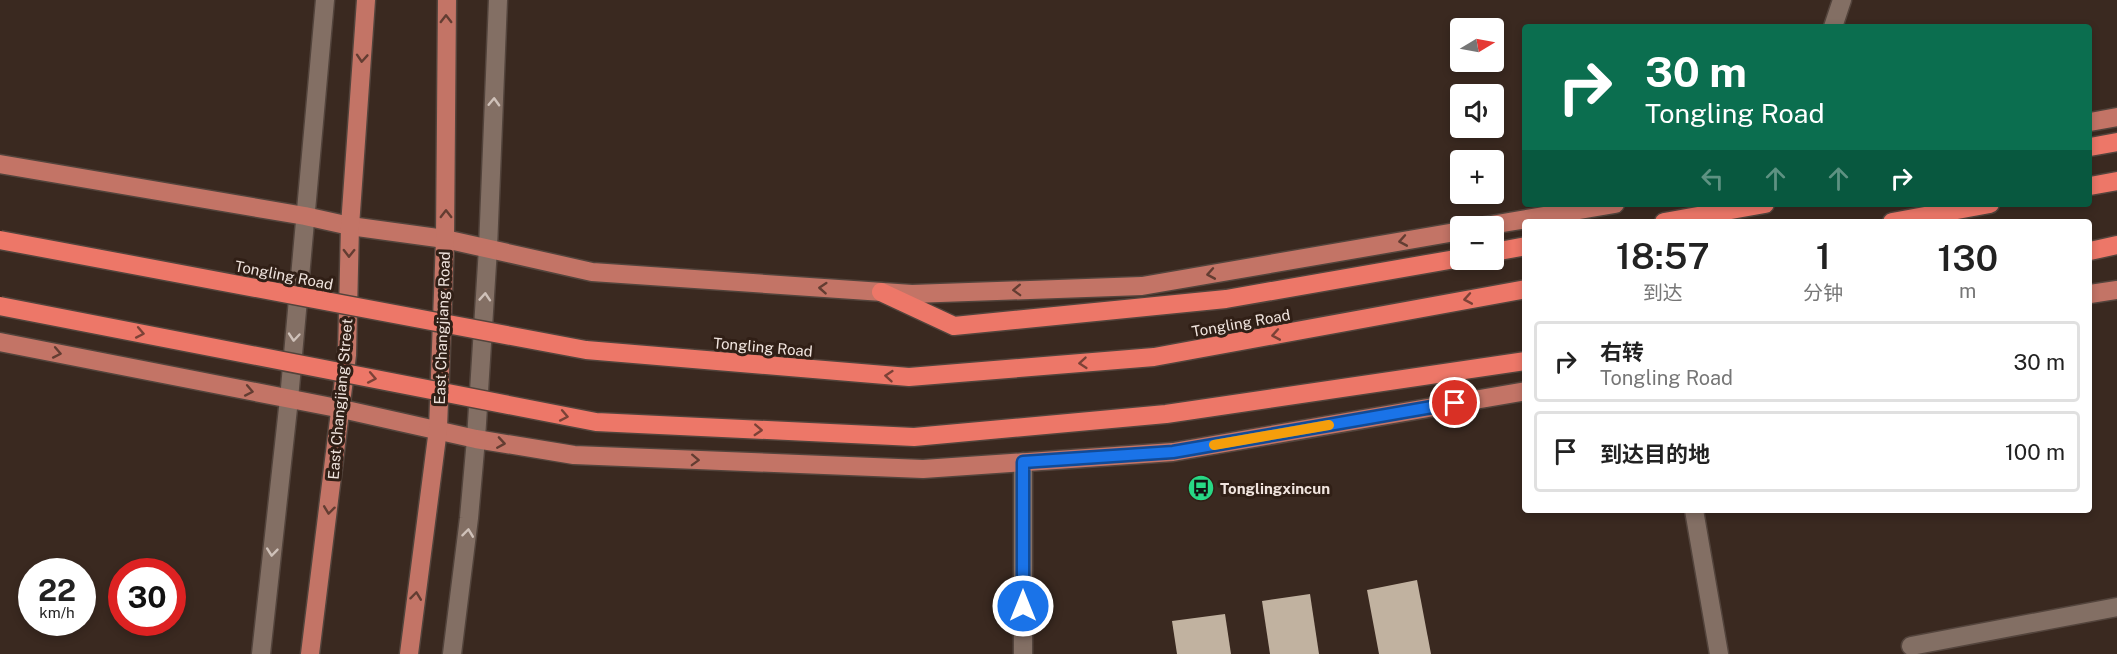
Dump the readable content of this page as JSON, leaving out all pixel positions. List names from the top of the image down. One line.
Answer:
{"streets":{"highway":["Tongling Road"],"main road":["East Changjiang Road","East Changjiang Street"]},"one_way":["East Changjiang Road","East Changjiang Street"],"places":{"bus stop":["Tonglingxincun"]},"north":"right","page":{"map_buttons":["+","−"],"turn":["30 m","Tongling Road"],"eta":["18:57","到达","1","分钟","130","m"],"list":[{"name":"右转","note":"Tongling Road","value":"30 m"},{"name":"到达目的地","value":"100 m"}],"speed":"22 km/h","limit":"30"}}
